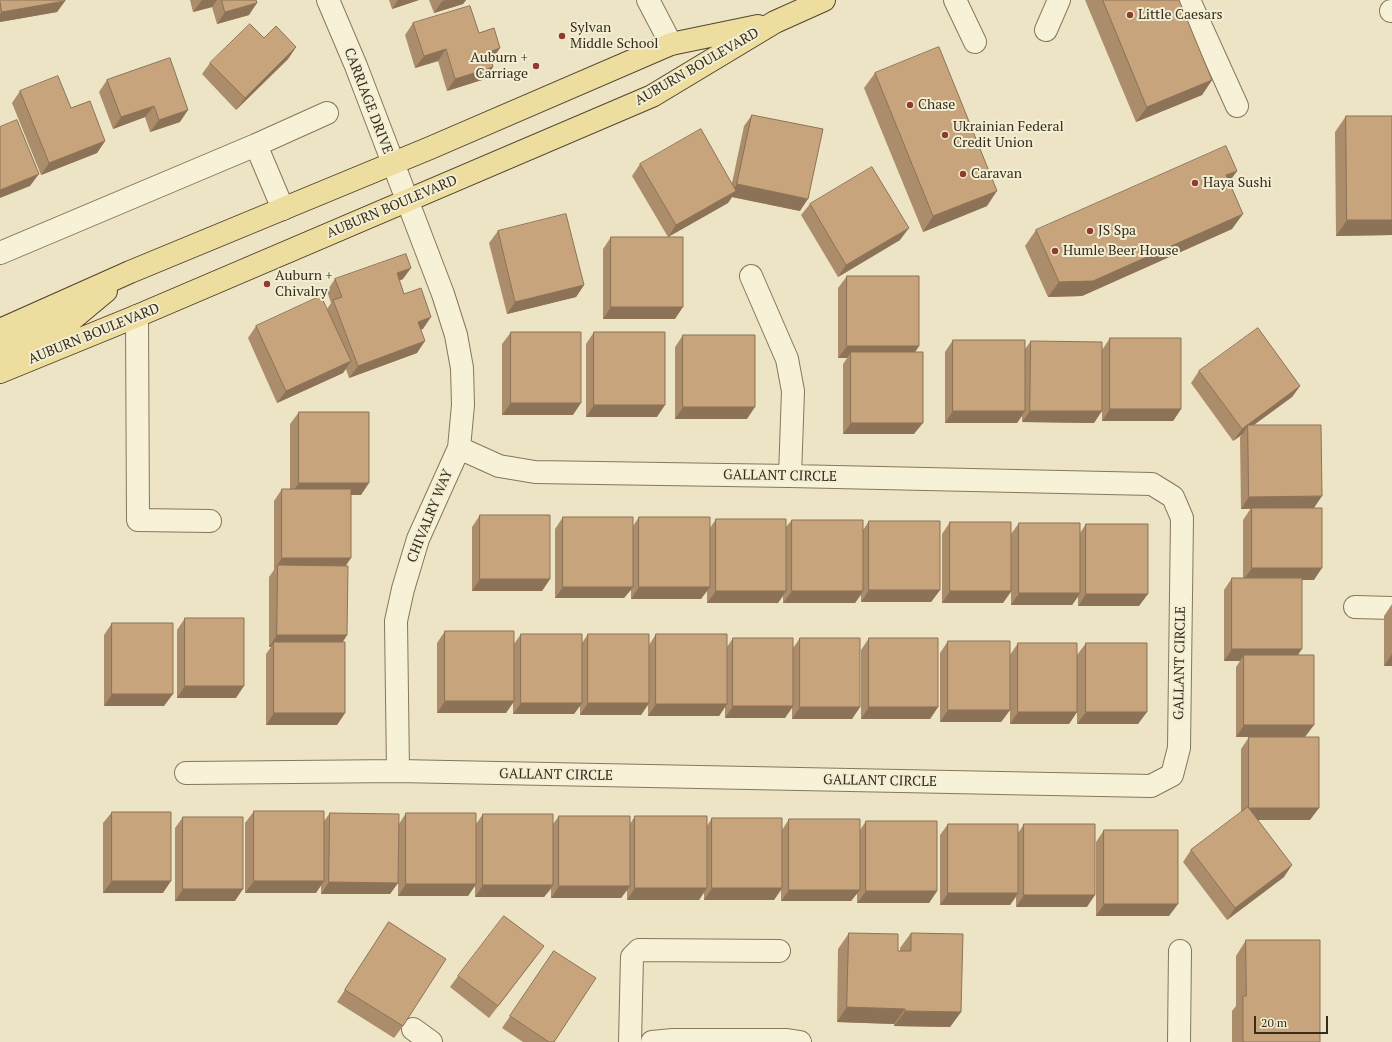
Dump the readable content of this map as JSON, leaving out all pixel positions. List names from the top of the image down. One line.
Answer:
{"streets":{"main road":["AUBURN BOULEVARD"],"street":["CARRIAGE DRIVE","GALLANT CIRCLE","CHIVALRY WAY"]},"crossings":[["AUBURN BOULEVARD","CARRIAGE DRIVE"],["AUBURN BOULEVARD","CHIVALRY WAY"],["CARRIAGE DRIVE","CHIVALRY WAY"],["GALLANT CIRCLE","CHIVALRY WAY"]],"places":["Little Caesars","Sylvan Middle School","Auburn + Carriage","Chase","Ukrainian Federal Credit Union","Caravan","Haya Sushi","JS Spa","Humle Beer House","Auburn + Chivalry"],"scale_bar":"20 m"}
